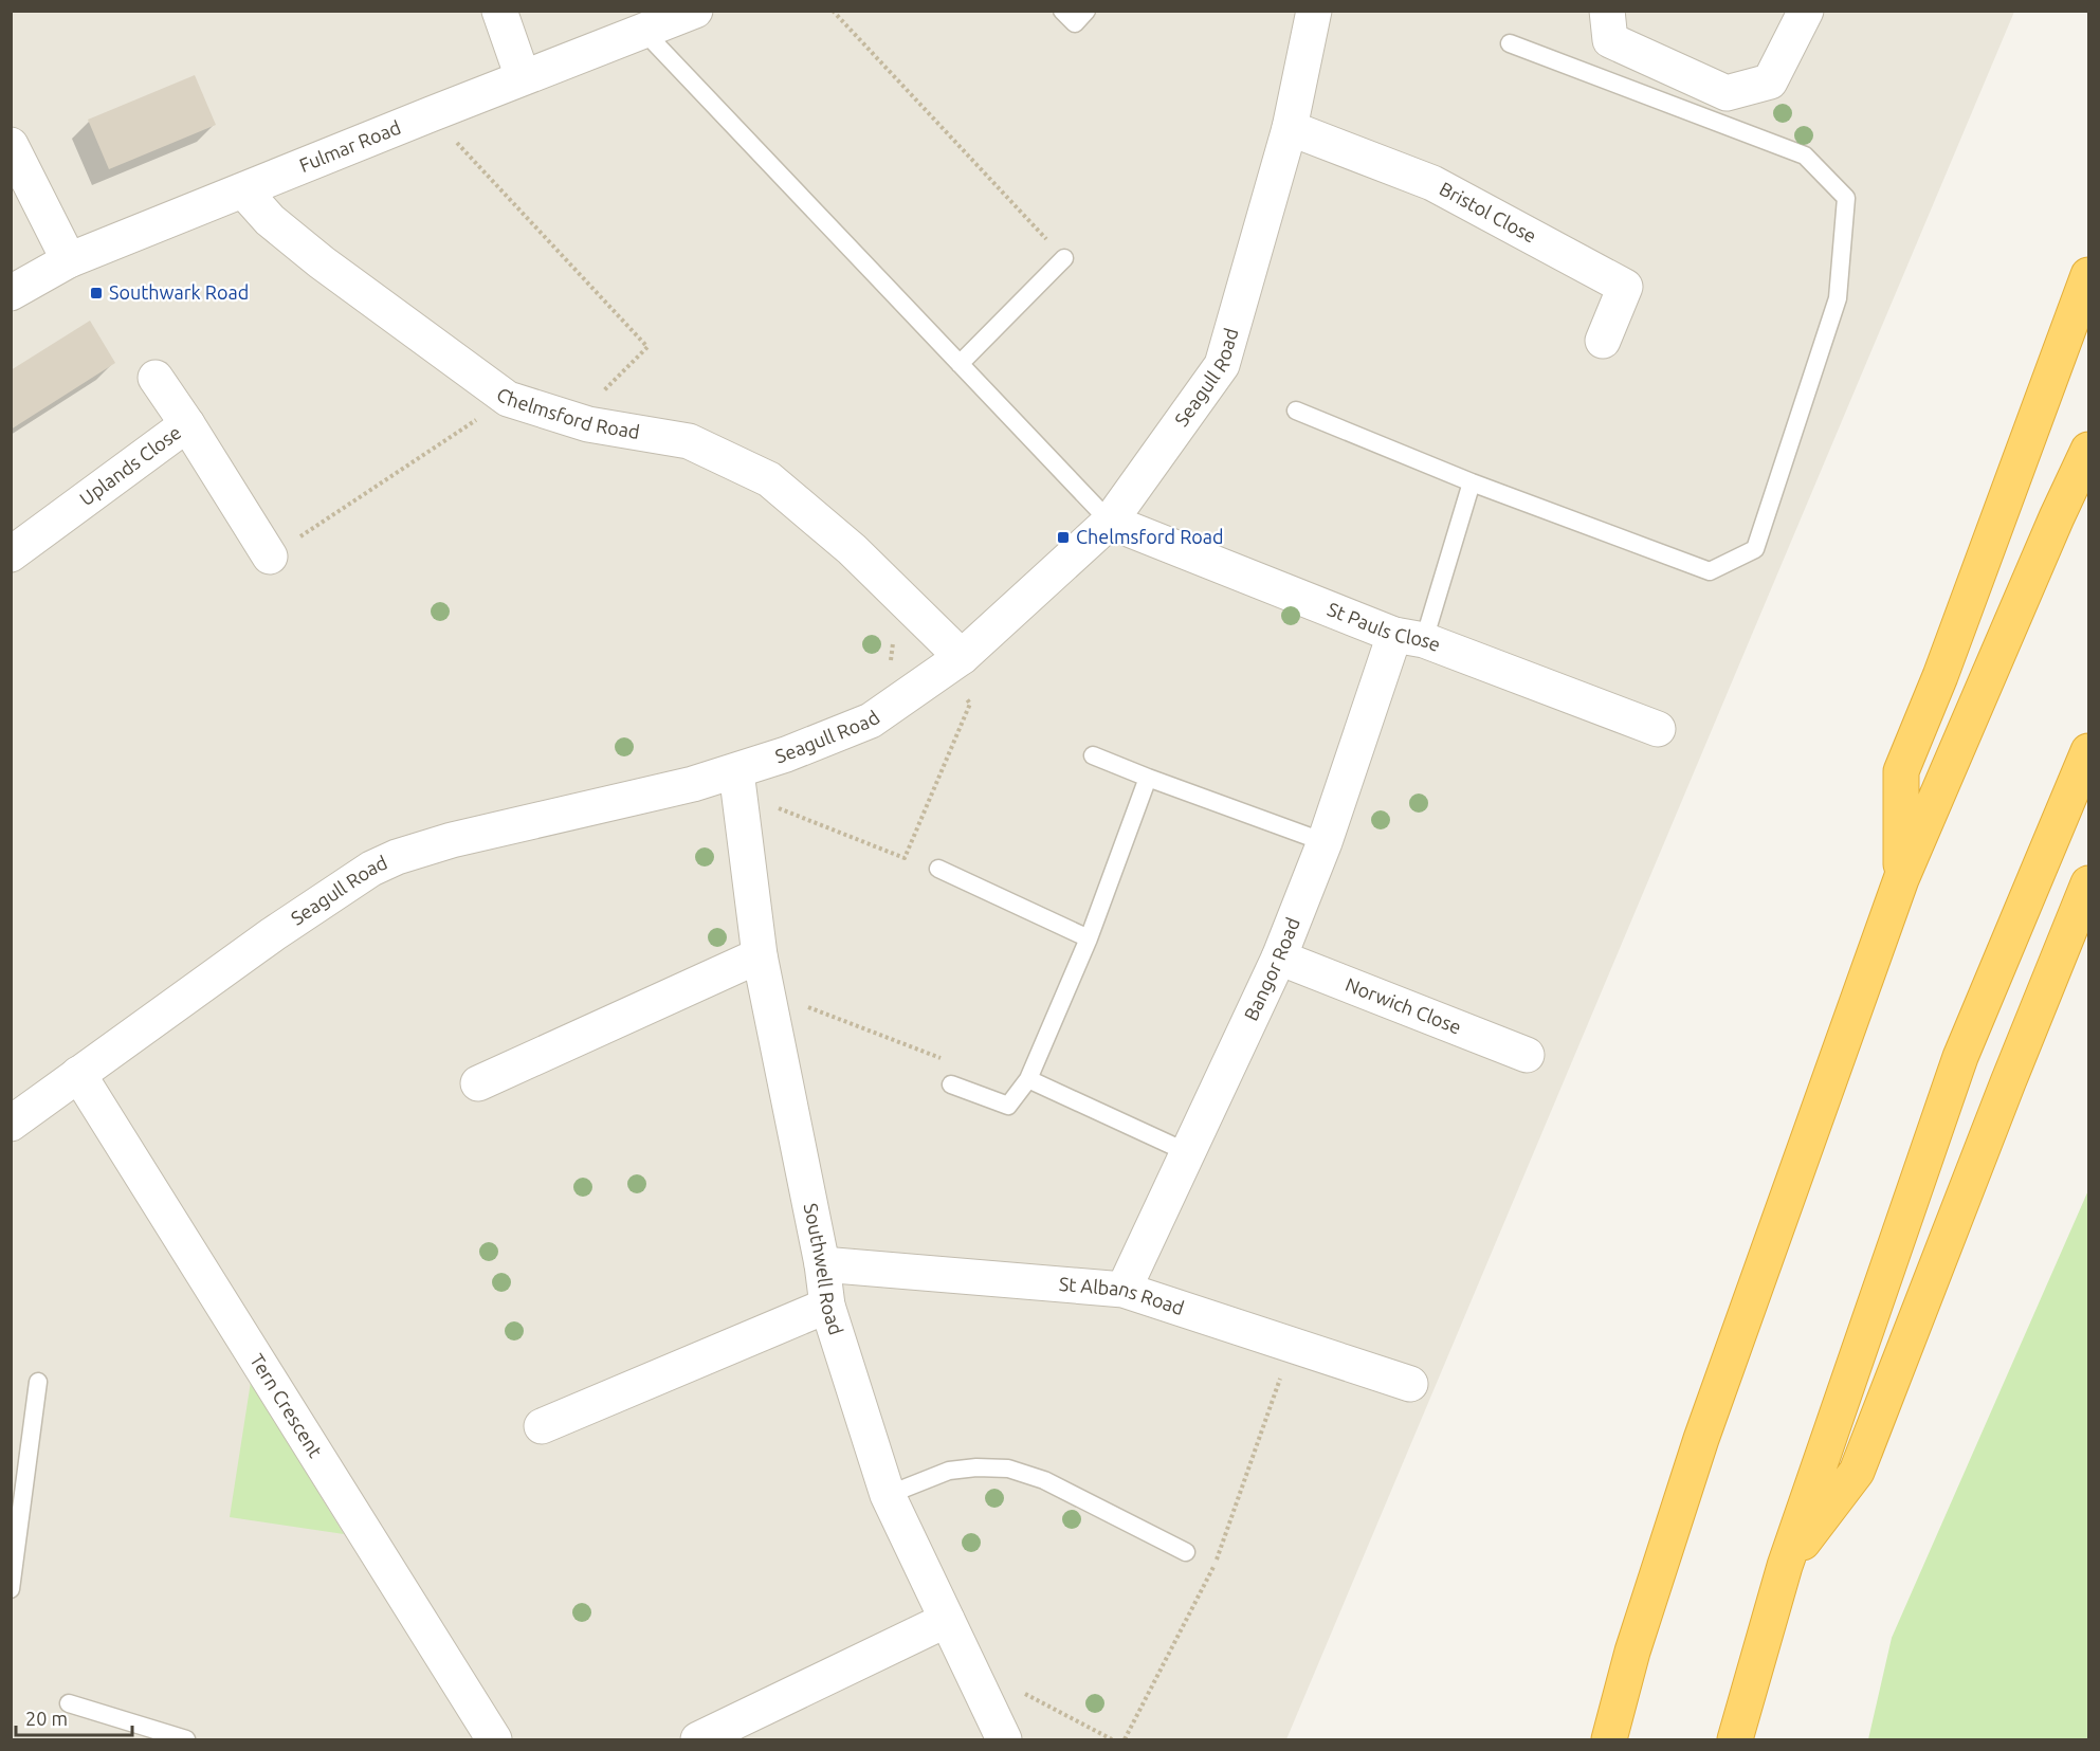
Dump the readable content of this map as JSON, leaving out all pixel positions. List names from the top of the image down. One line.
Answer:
{"streets":{"street":["Fulmar Road","Bristol Close","Seagull Road","Chelmsford Road","Uplands Close","St Pauls Close","Bangor Road","Norwich Close","Southwell Road","St Albans Road","Tern Crescent"]},"crossings":[["Fulmar Road","Chelmsford Road"],["Bristol Close","Seagull Road"],["Seagull Road","Chelmsford Road"],["Seagull Road","St Pauls Close"],["Seagull Road","Southwell Road"],["Seagull Road","Tern Crescent"],["St Pauls Close","Bangor Road"],["Bangor Road","Norwich Close"],["Bangor Road","St Albans Road"],["Southwell Road","St Albans Road"]],"places":{"transit":["Southwark Road","Chelmsford Road"]},"scale_bar":"20 m"}
